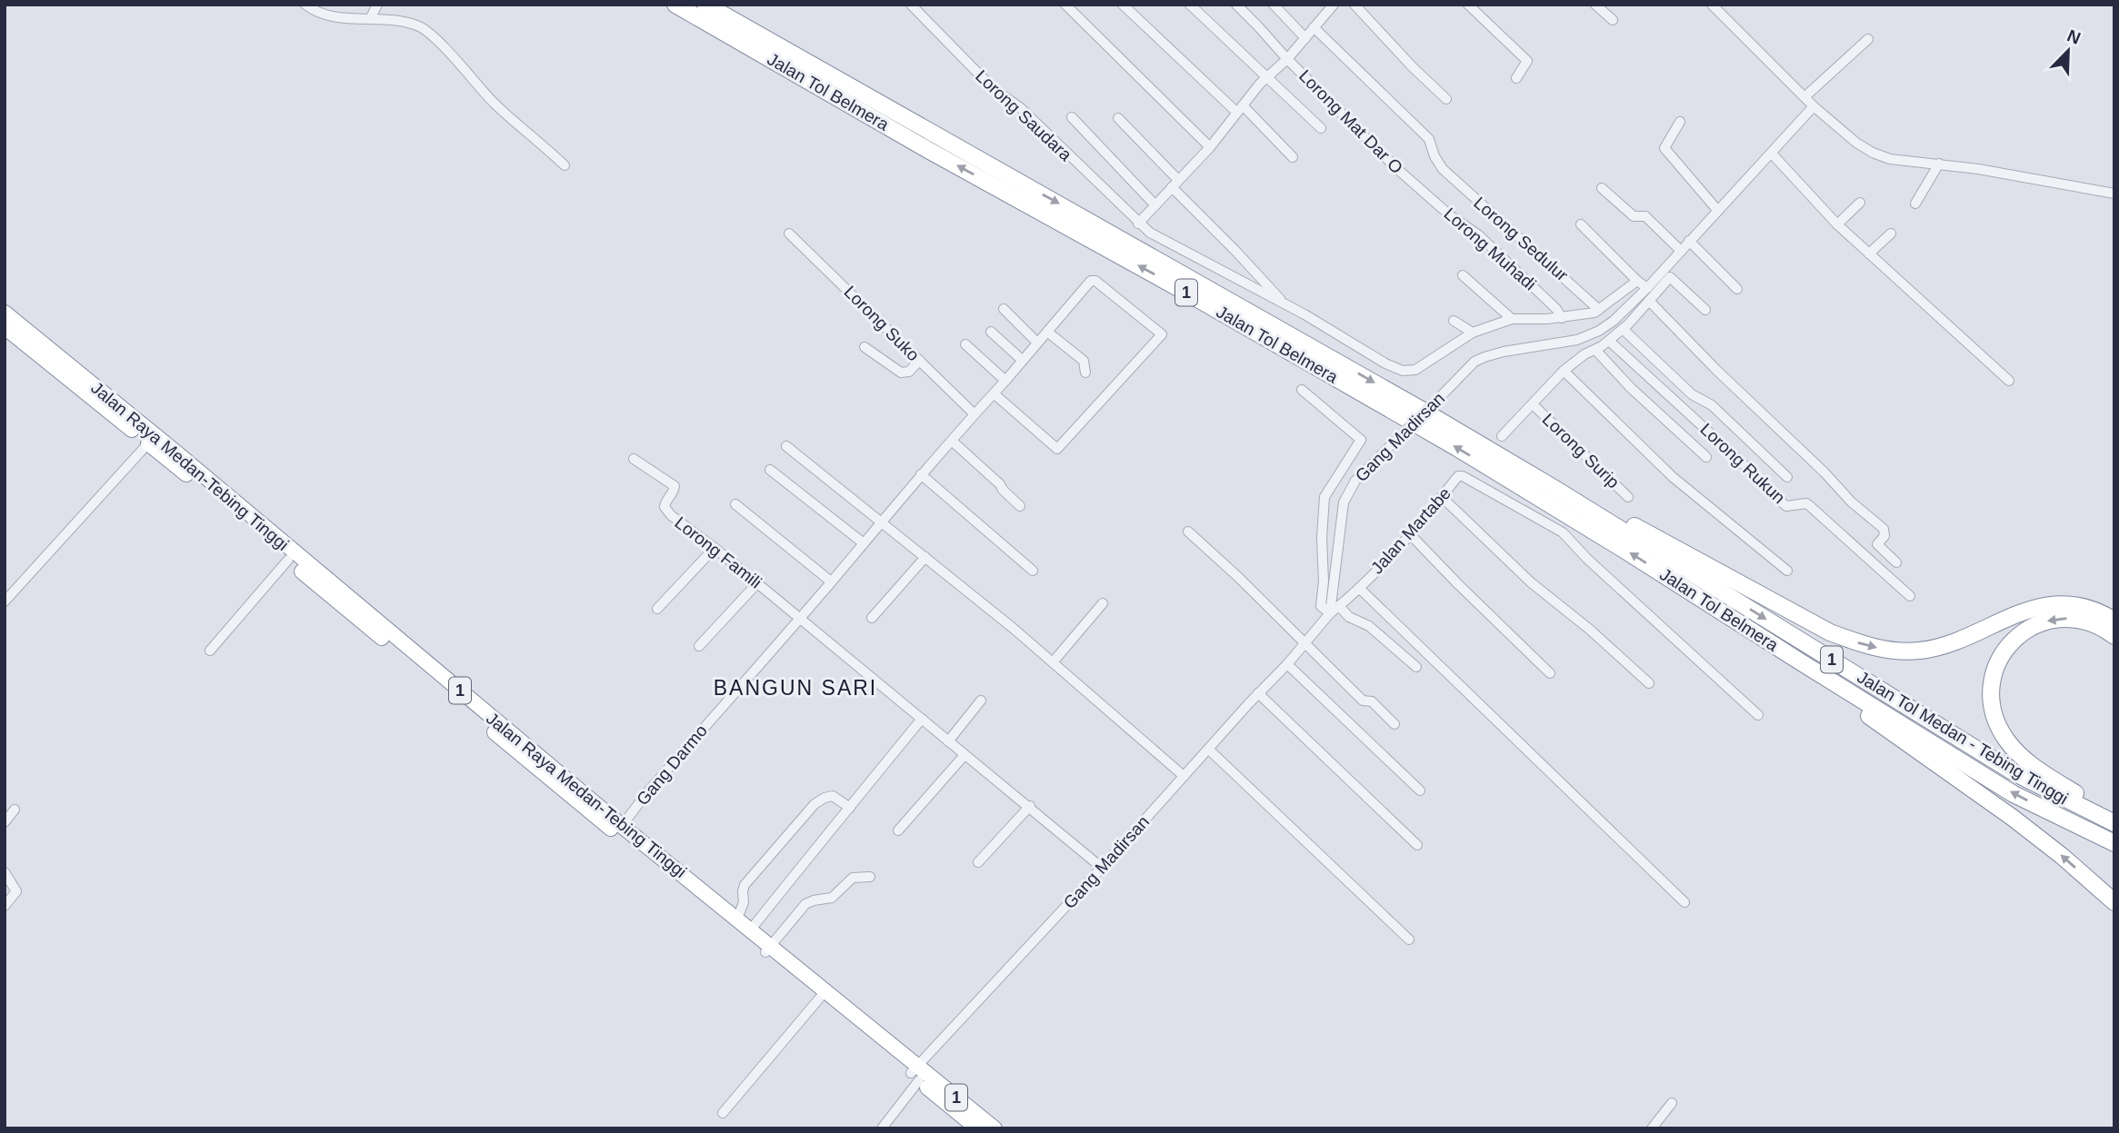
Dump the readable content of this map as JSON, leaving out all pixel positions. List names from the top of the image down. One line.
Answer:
{"streets":{"highway":["Jalan Tol Belmera","1","Jalan Raya Medan-Tebing Tinggi","Jalan Tol Medan - Tebing Tinggi"],"street":["Lorong Saudara","Lorong Mat Dar O","Lorong Sedulur","Lorong Muhadi","Lorong Suko","Gang Madirsan","Lorong Surip","Lorong Rukun","Jalan Martabe","Lorong Famili","Gang Darmo"]},"crossings":[["Jalan Tol Belmera","Jalan Tol Medan - Tebing Tinggi"],["Lorong Mat Dar O","Lorong Muhadi"],["Lorong Suko","Gang Darmo"],["Gang Madirsan","Jalan Raya Medan-Tebing Tinggi"],["Gang Madirsan","Jalan Martabe"],["Gang Madirsan","Lorong Famili"],["Jalan Raya Medan-Tebing Tinggi","Gang Darmo"],["Lorong Famili","Gang Darmo"]],"districts":["BANGUN SARI"],"north":"top right"}
